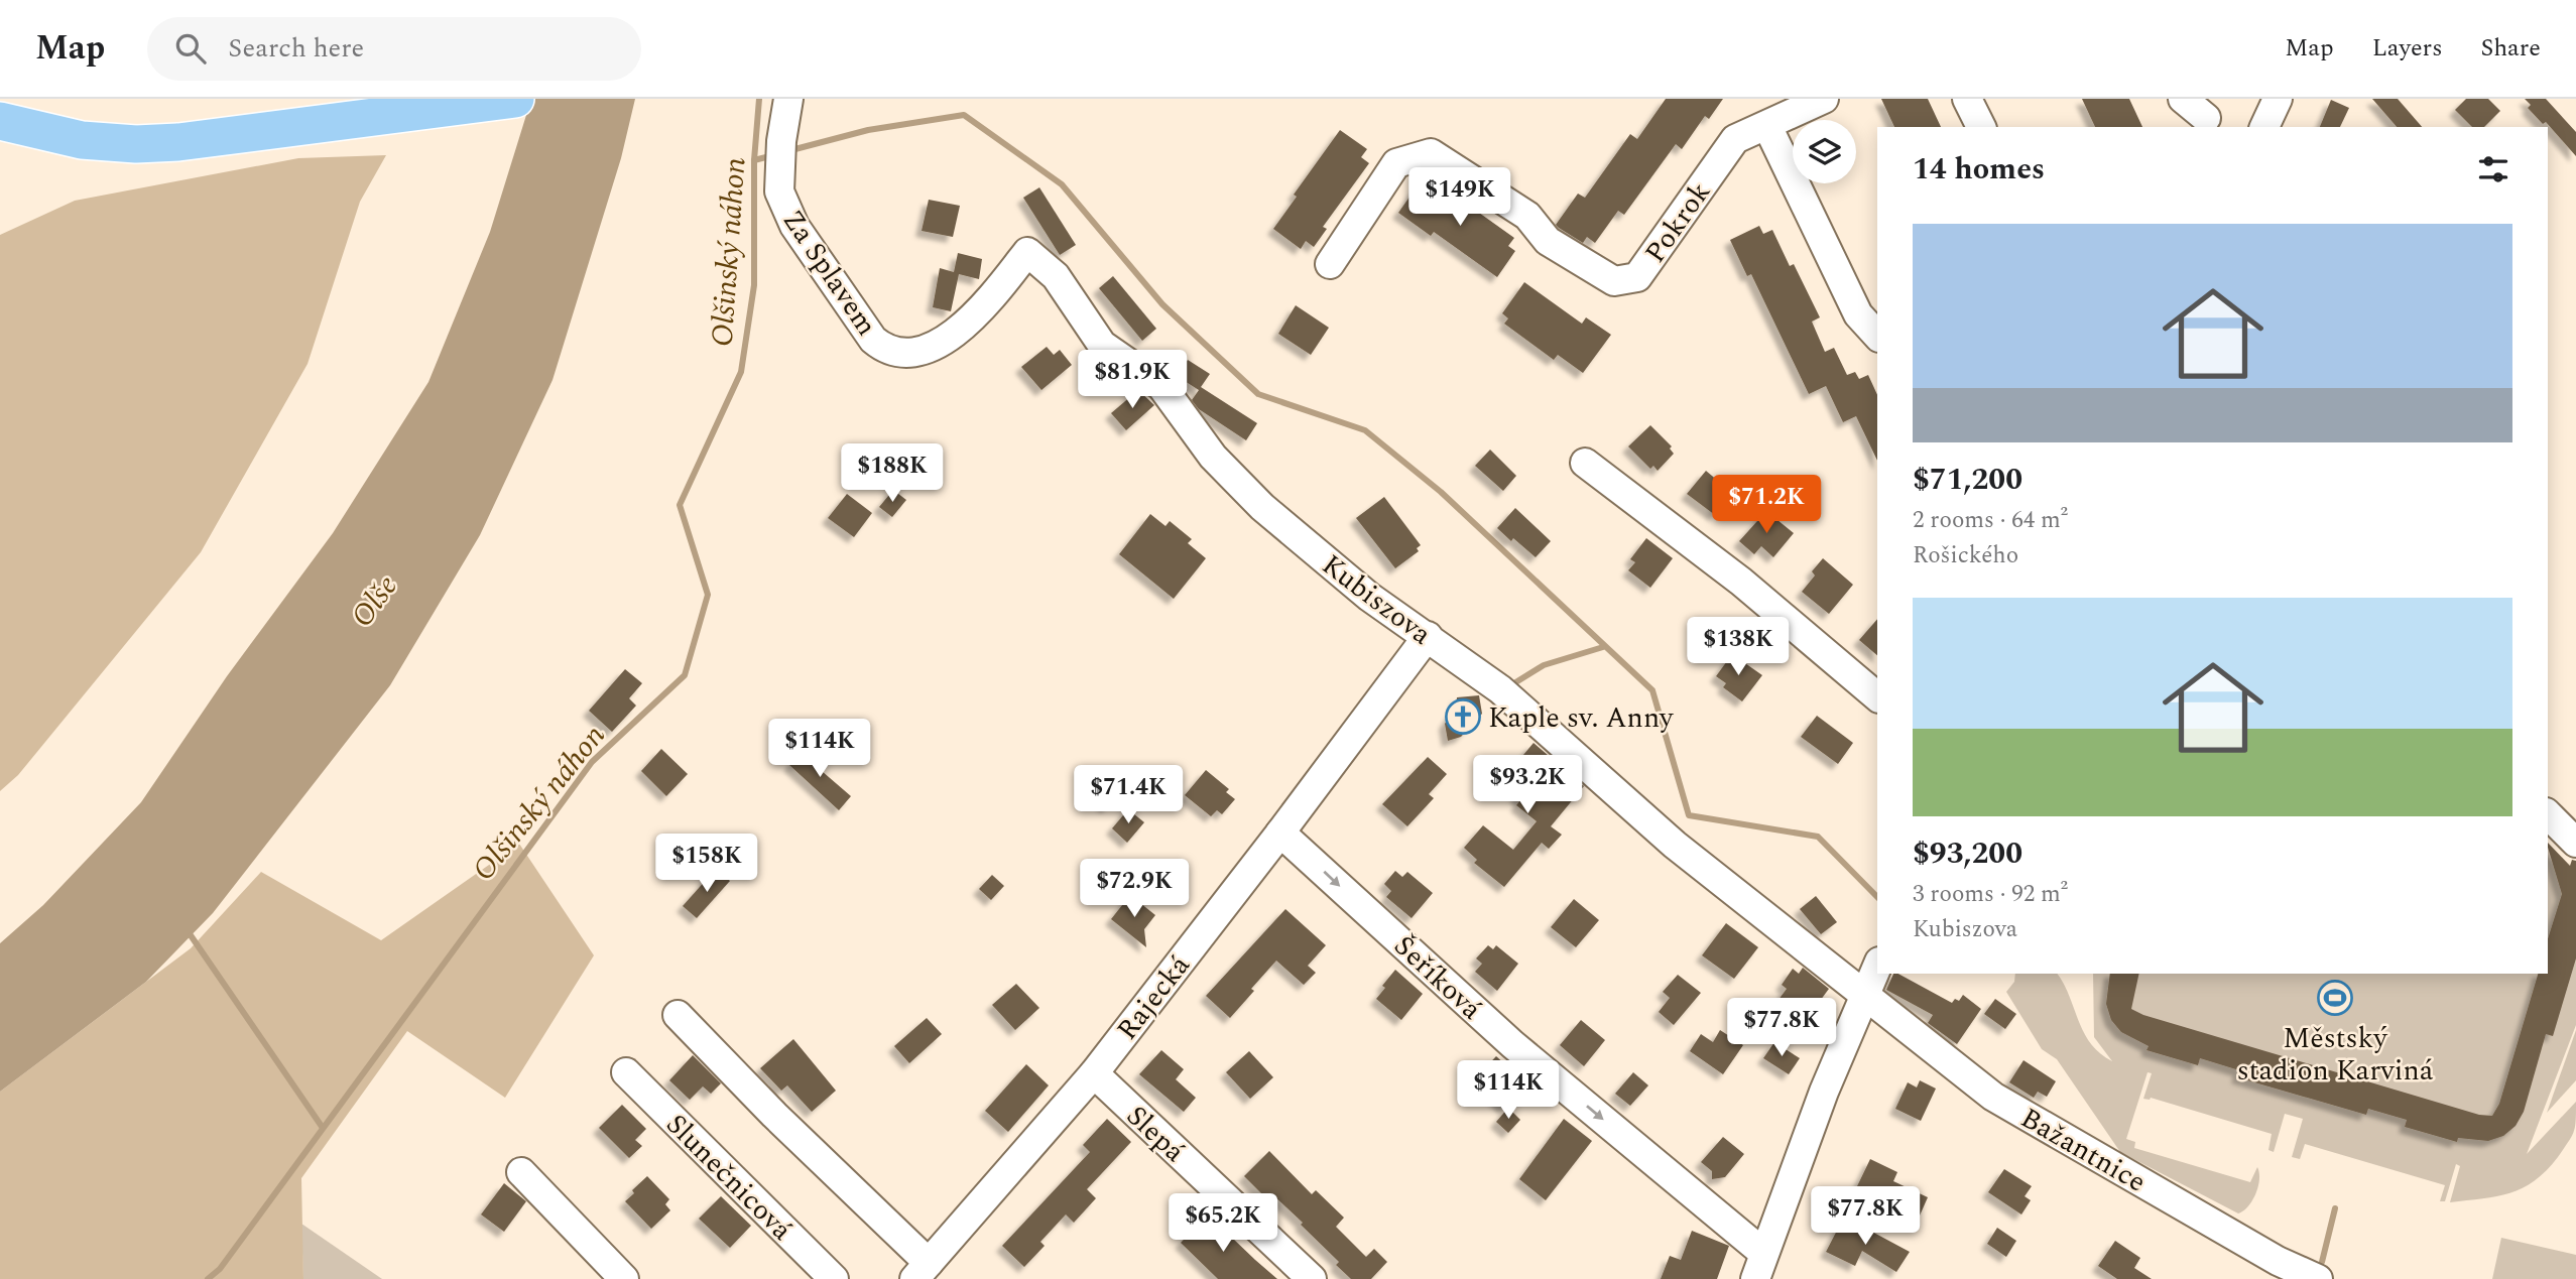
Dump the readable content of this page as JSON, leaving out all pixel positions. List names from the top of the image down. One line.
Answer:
{"streets":{"street":["Pokrok","Za Splavem","Kubiszova","Šeříková","Rajecká","Slepá","Bažantnice","Slunečnicová"]},"crossings":[["Za Splavem","Kubiszova"],["Kubiszova","Rajecká"],["Kubiszova","Bažantnice"],["Šeříková","Rajecká"],["Rajecká","Slepá"]],"one_way":["Šeříková"],"water":["Olšinský náhon","Olše"],"places":{"church":["Kaple sv. Anny"],"sports":["Městský stadion Karviná"]},"page":{"header":"Map","search":"Search here","nav":["Map","Layers","Share"],"heading":"14 homes","price":["$149K","$81.9K","$188K","$71.2K","$138K","$114K","$93.2K","$71.4K","$158K","$72.9K","$77.8K","$114K","$77.8K","$65.2K"],"list":[{"name":"$71,200","note":"2 rooms · 64 m² · Rošického"},{"name":"$93,200","note":"3 rooms · 92 m² · Kubiszova"}]}}
